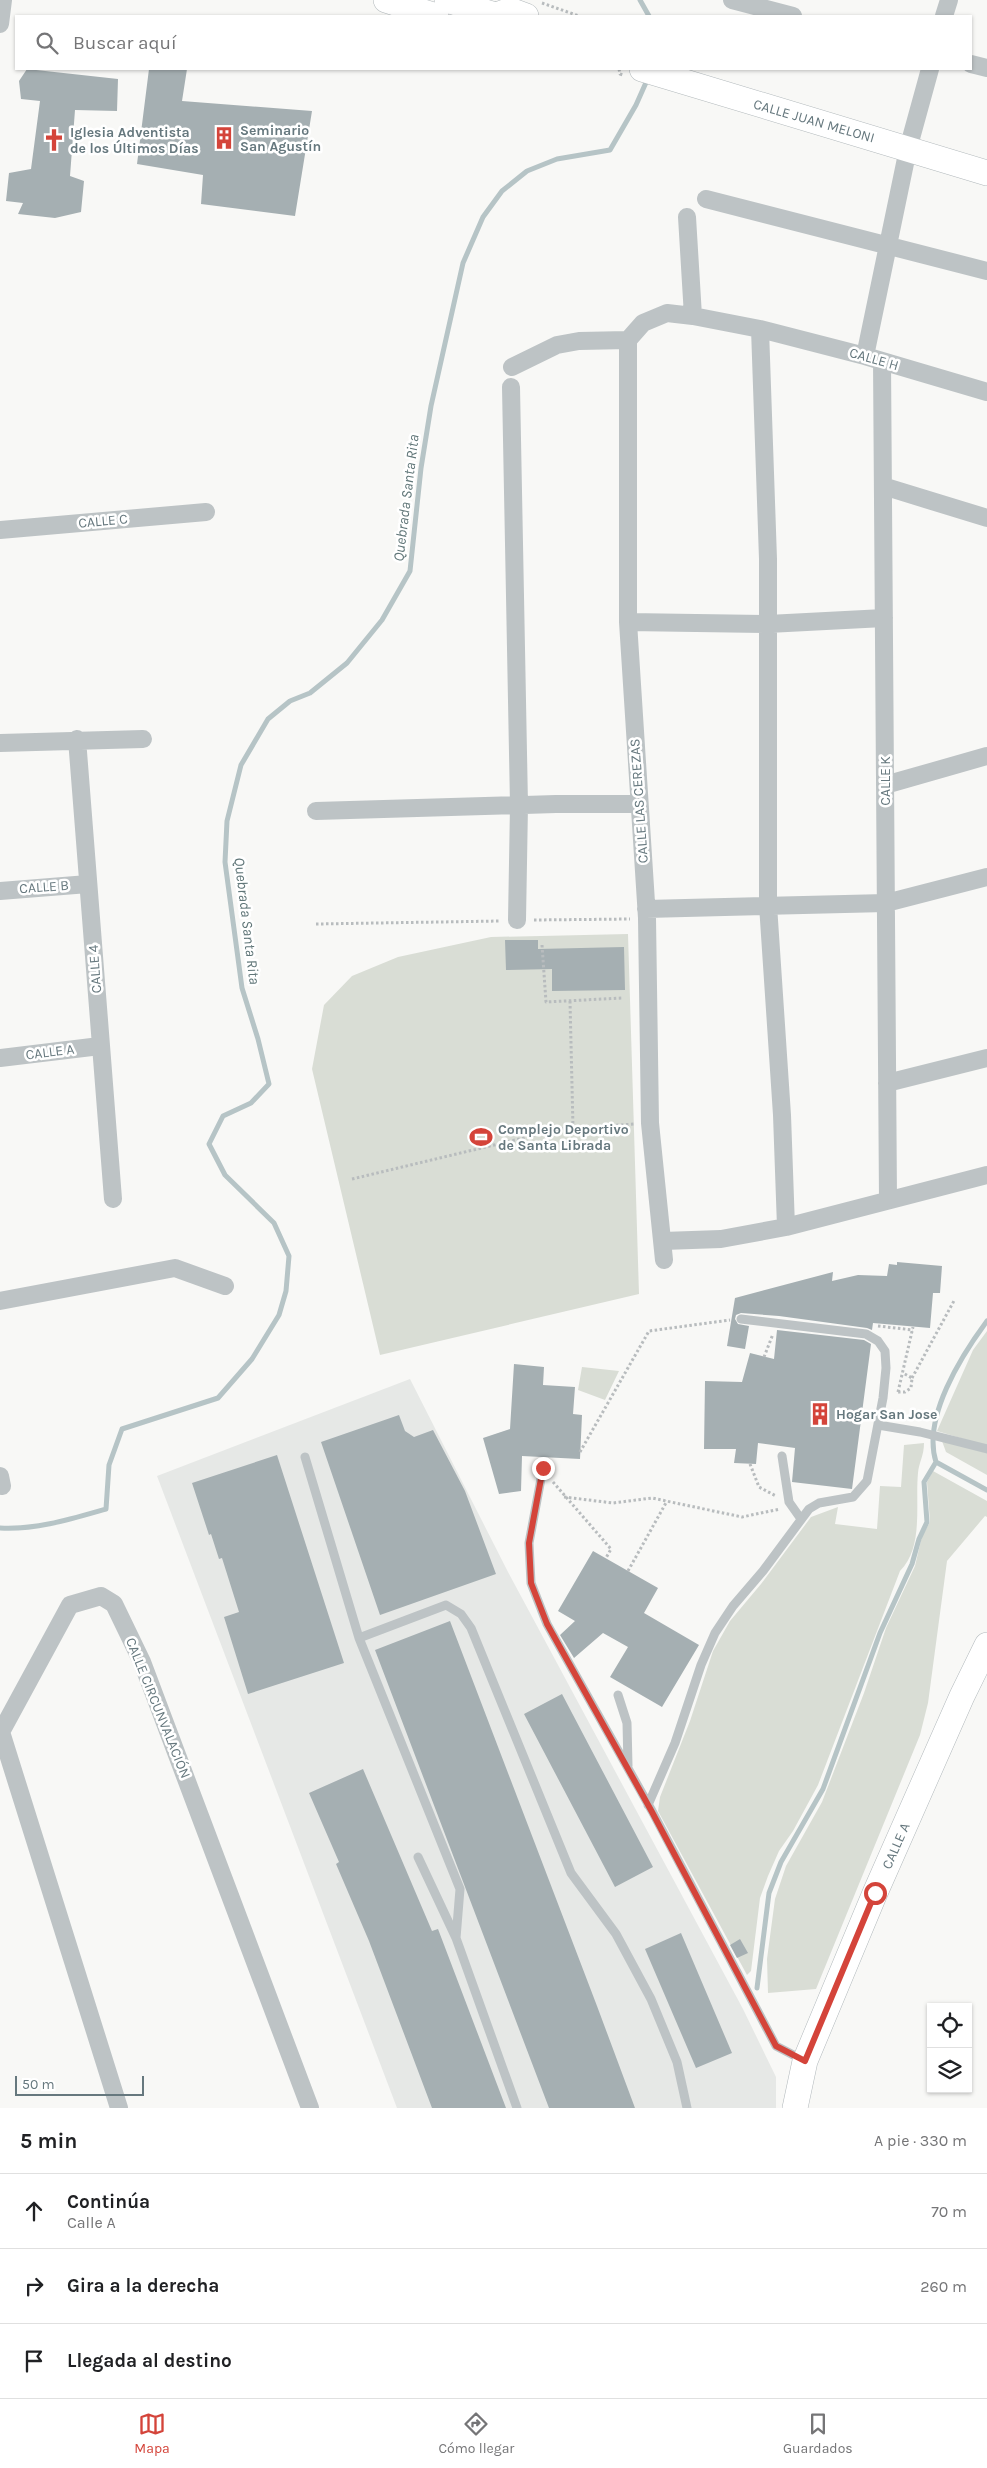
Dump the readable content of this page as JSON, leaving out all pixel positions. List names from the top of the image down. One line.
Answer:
{"streets":{"main road":["CALLE JUAN MELONI","CALLE A"],"street":["CALLE H","CALLE C","CALLE K","CALLE LAS CEREZAS","CALLE B","CALLE 4","CALLE CIRCUNVALACIÓN"]},"crossings":[["CALLE H","CALLE K"],["CALLE H","CALLE LAS CEREZAS"],["CALLE B","CALLE 4"],["CALLE 4","CALLE A"]],"water":["Quebrada Santa Rita"],"places":{"building":["Seminario San Agustín","Hogar San Jose"],"church":["Iglesia Adventista de los Últimos Días"],"sports":["Complejo Deportivo de Santa Librada"]},"scale_bar":"50 m","page":{"search":"Buscar aquí","scale":"50 m","heading":["5 min","A pie · 330 m"],"list":[["Continúa","Calle A","70 m"],["Gira a la derecha","260 m"],"Llegada al destino"],"nav":["Mapa","Cómo llegar","Guardados"]}}
